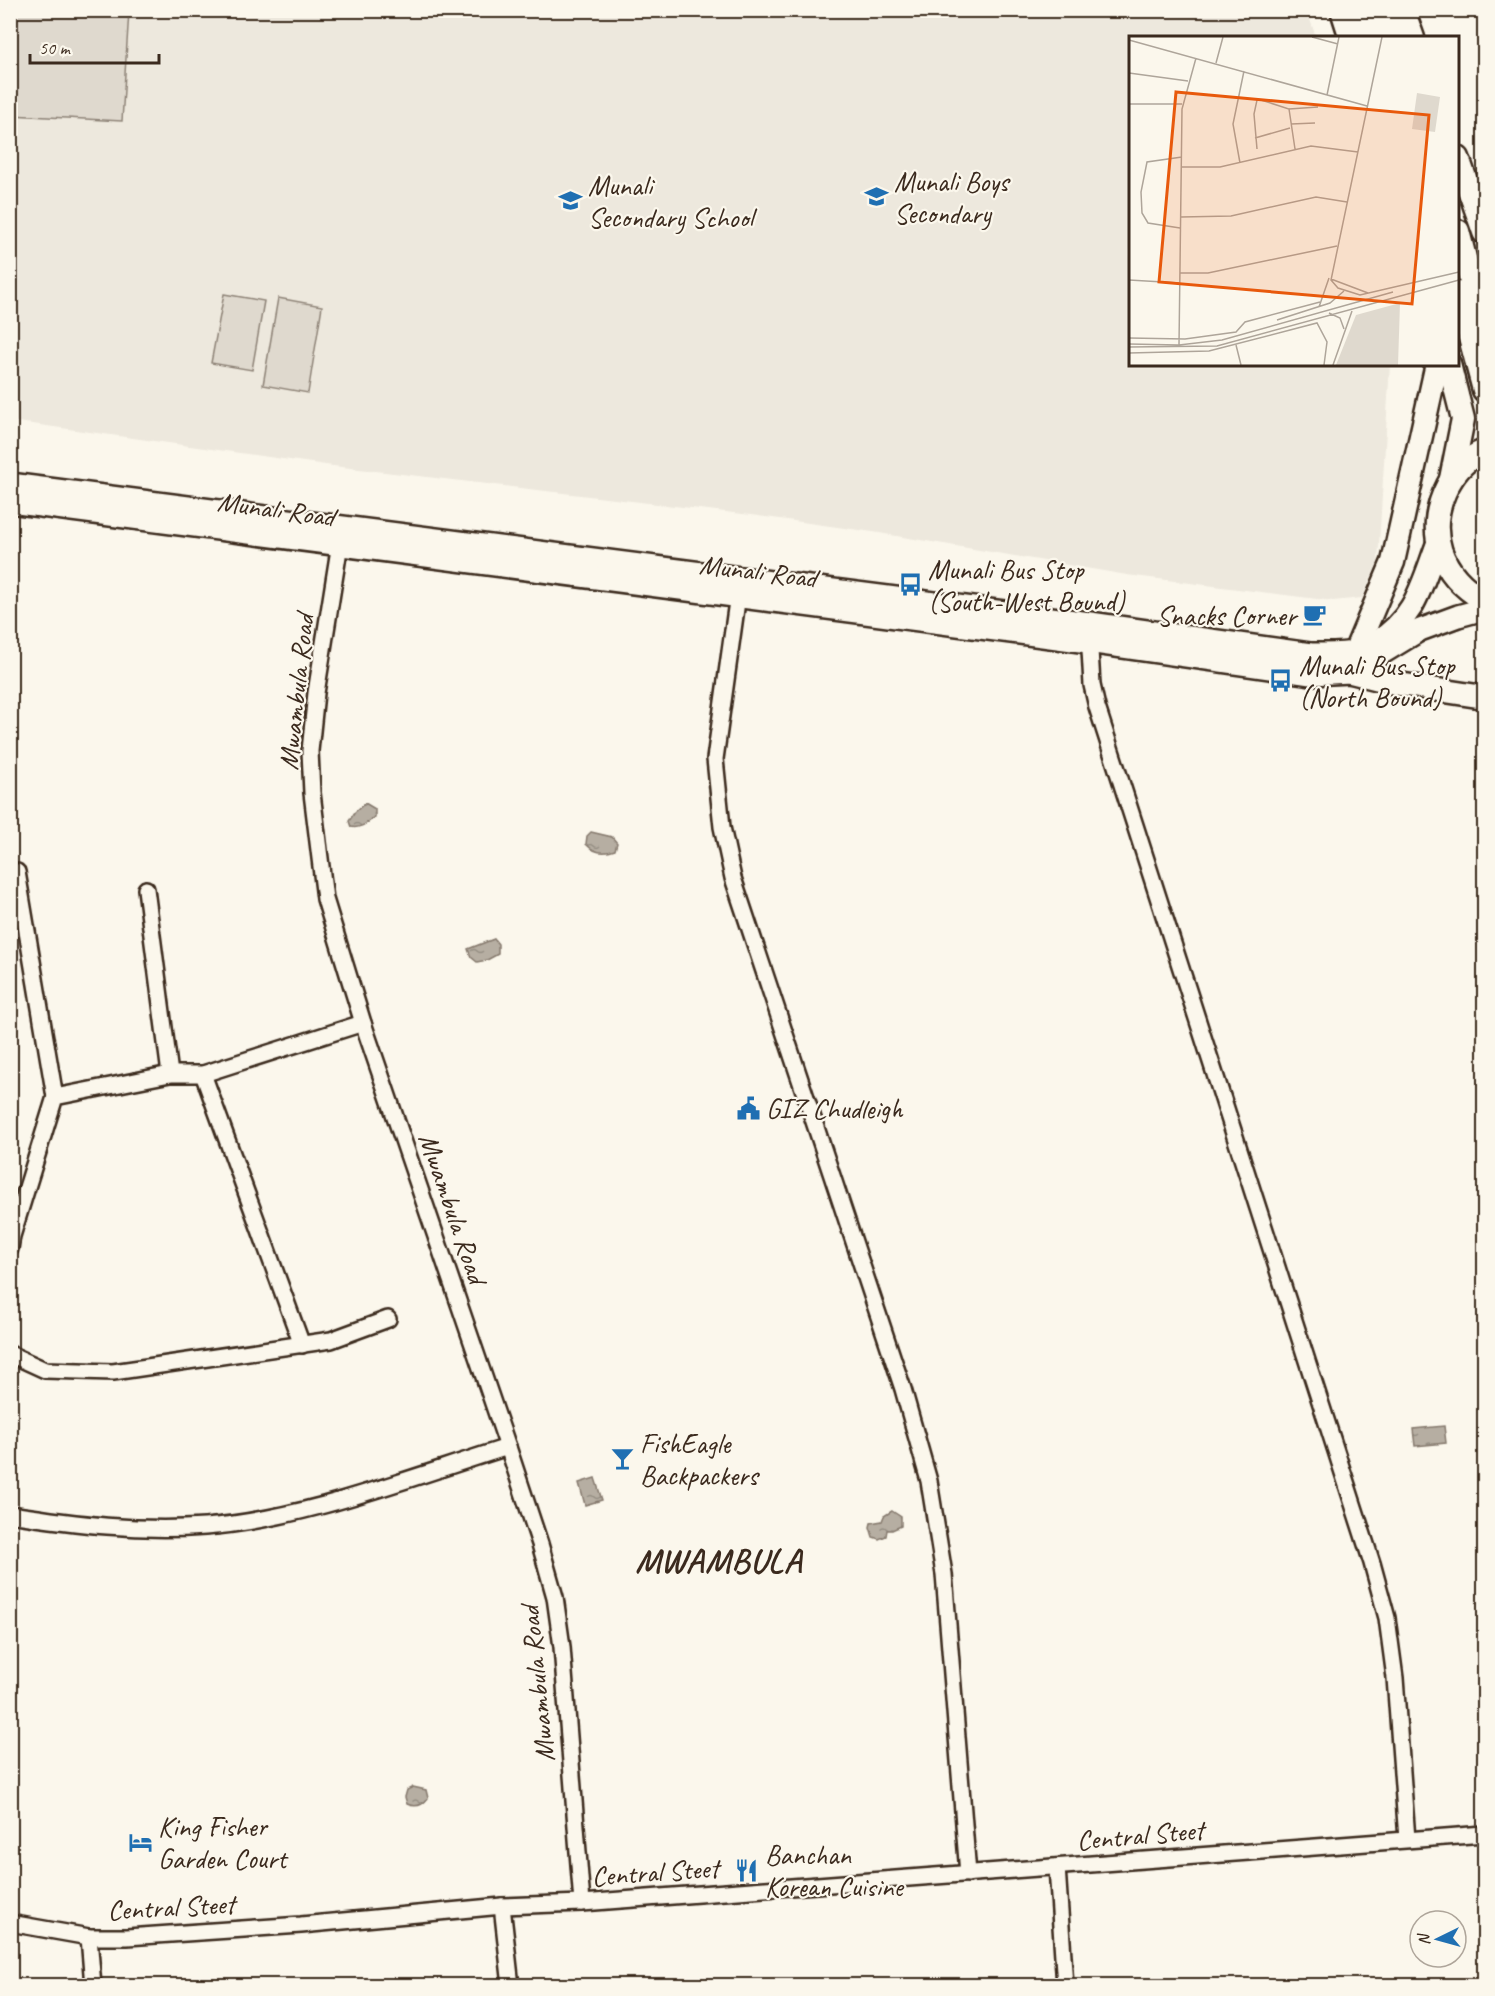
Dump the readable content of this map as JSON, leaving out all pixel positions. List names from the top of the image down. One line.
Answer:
{"streets":{"main road":["Munali Road"],"street":["Mwambula Road","Central Steet"]},"crossings":[["Munali Road","Mwambula Road"],["Mwambula Road","Central Steet"]],"districts":["MWAMBULA"],"places":{"school or university":["Munali Boys Secondary","Munali Secondary School"],"bus stop":["Munali Bus Stop (South-West Bound)","Munali Bus Stop (North Bound)"],"cafe":["Snacks Corner"],"public building":["GIZ Chudleigh"],"bar":["FishEagle Backpackers"],"hotel":["King Fisher Garden Court"],"restaurant":["Banchan Korean Cuisine"]},"scale_bar":"50 m","north":"left"}
